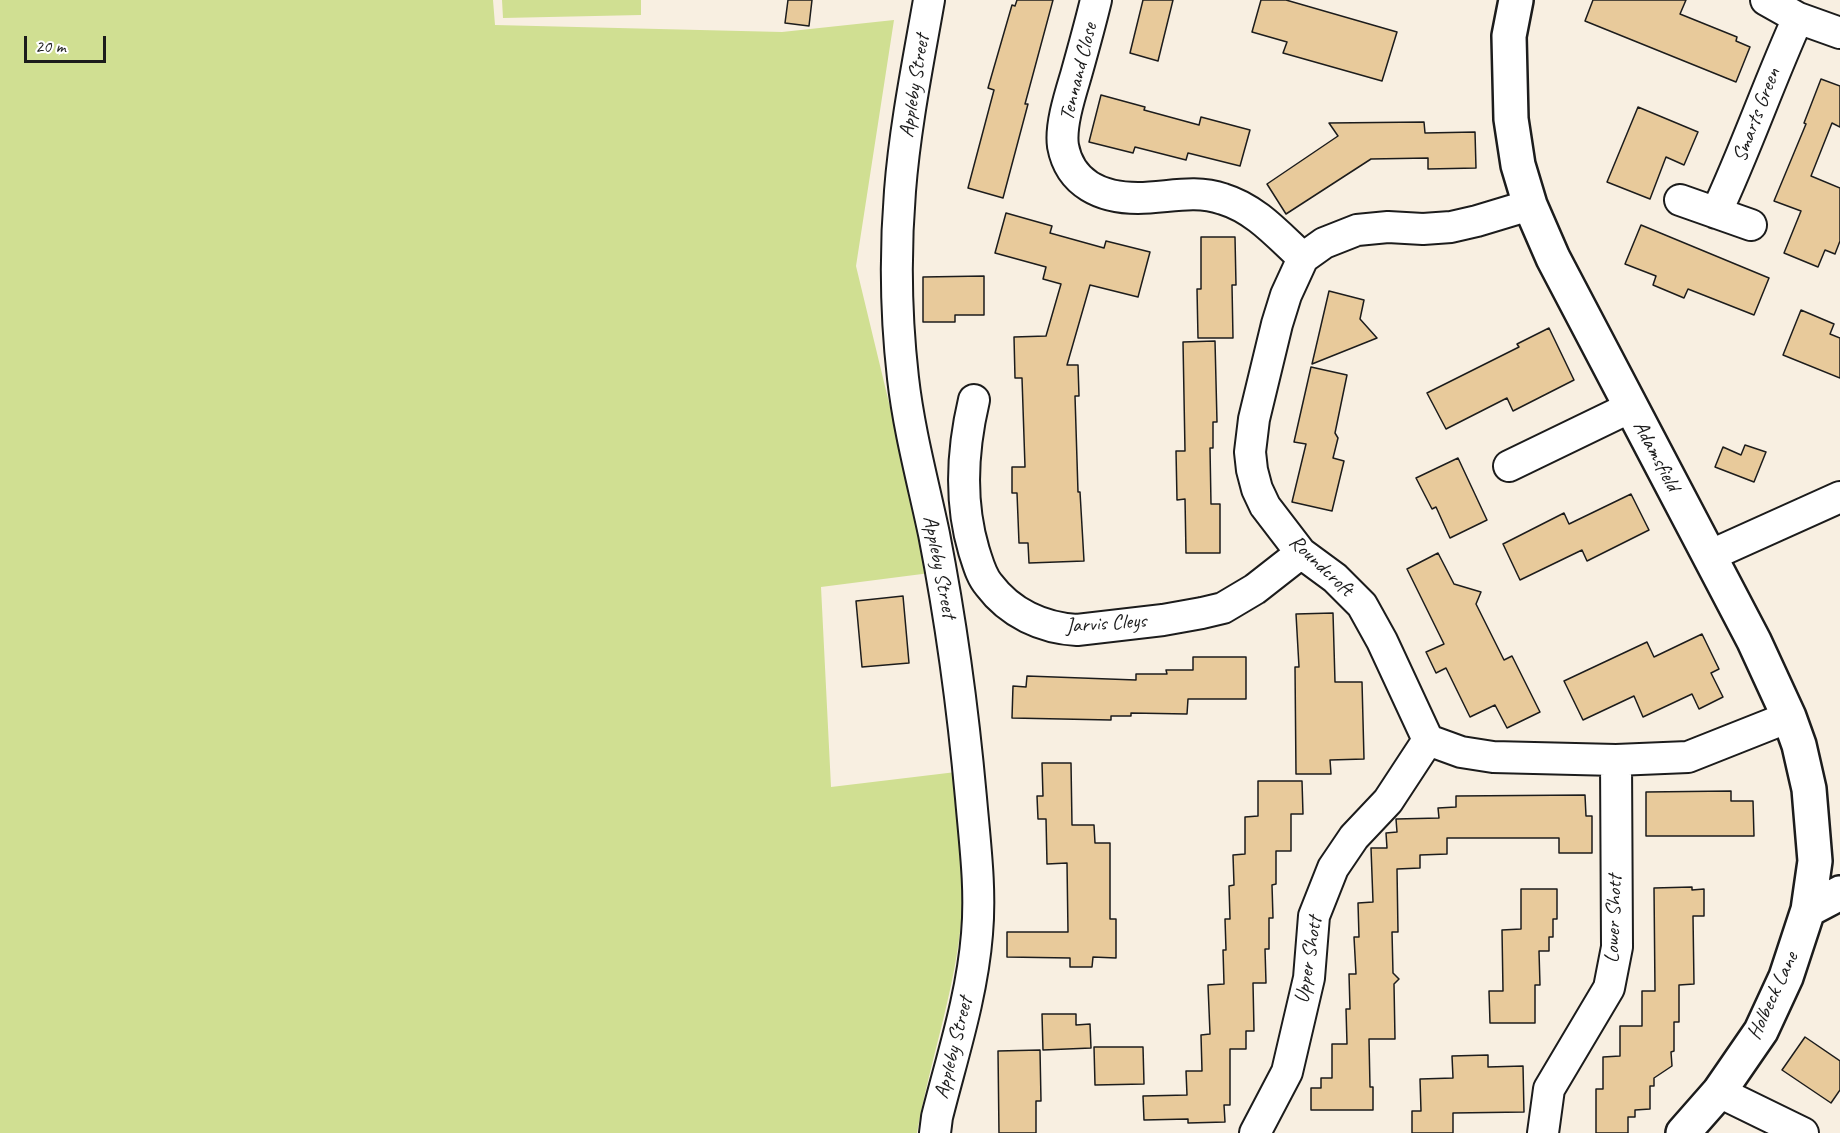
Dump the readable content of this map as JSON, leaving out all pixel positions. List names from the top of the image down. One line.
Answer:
{"streets":{"street":["Tennand Close","Appleby Street","Smarts Green","Adamsfield","Roundcroft","Jarvis Cleys","Lower Shott","Upper Shott","Holbeck Lane"]},"crossings":[["Tennand Close","Roundcroft"],["Adamsfield","Holbeck Lane"],["Roundcroft","Jarvis Cleys"],["Roundcroft","Upper Shott"]],"scale_bar":"20 m"}
